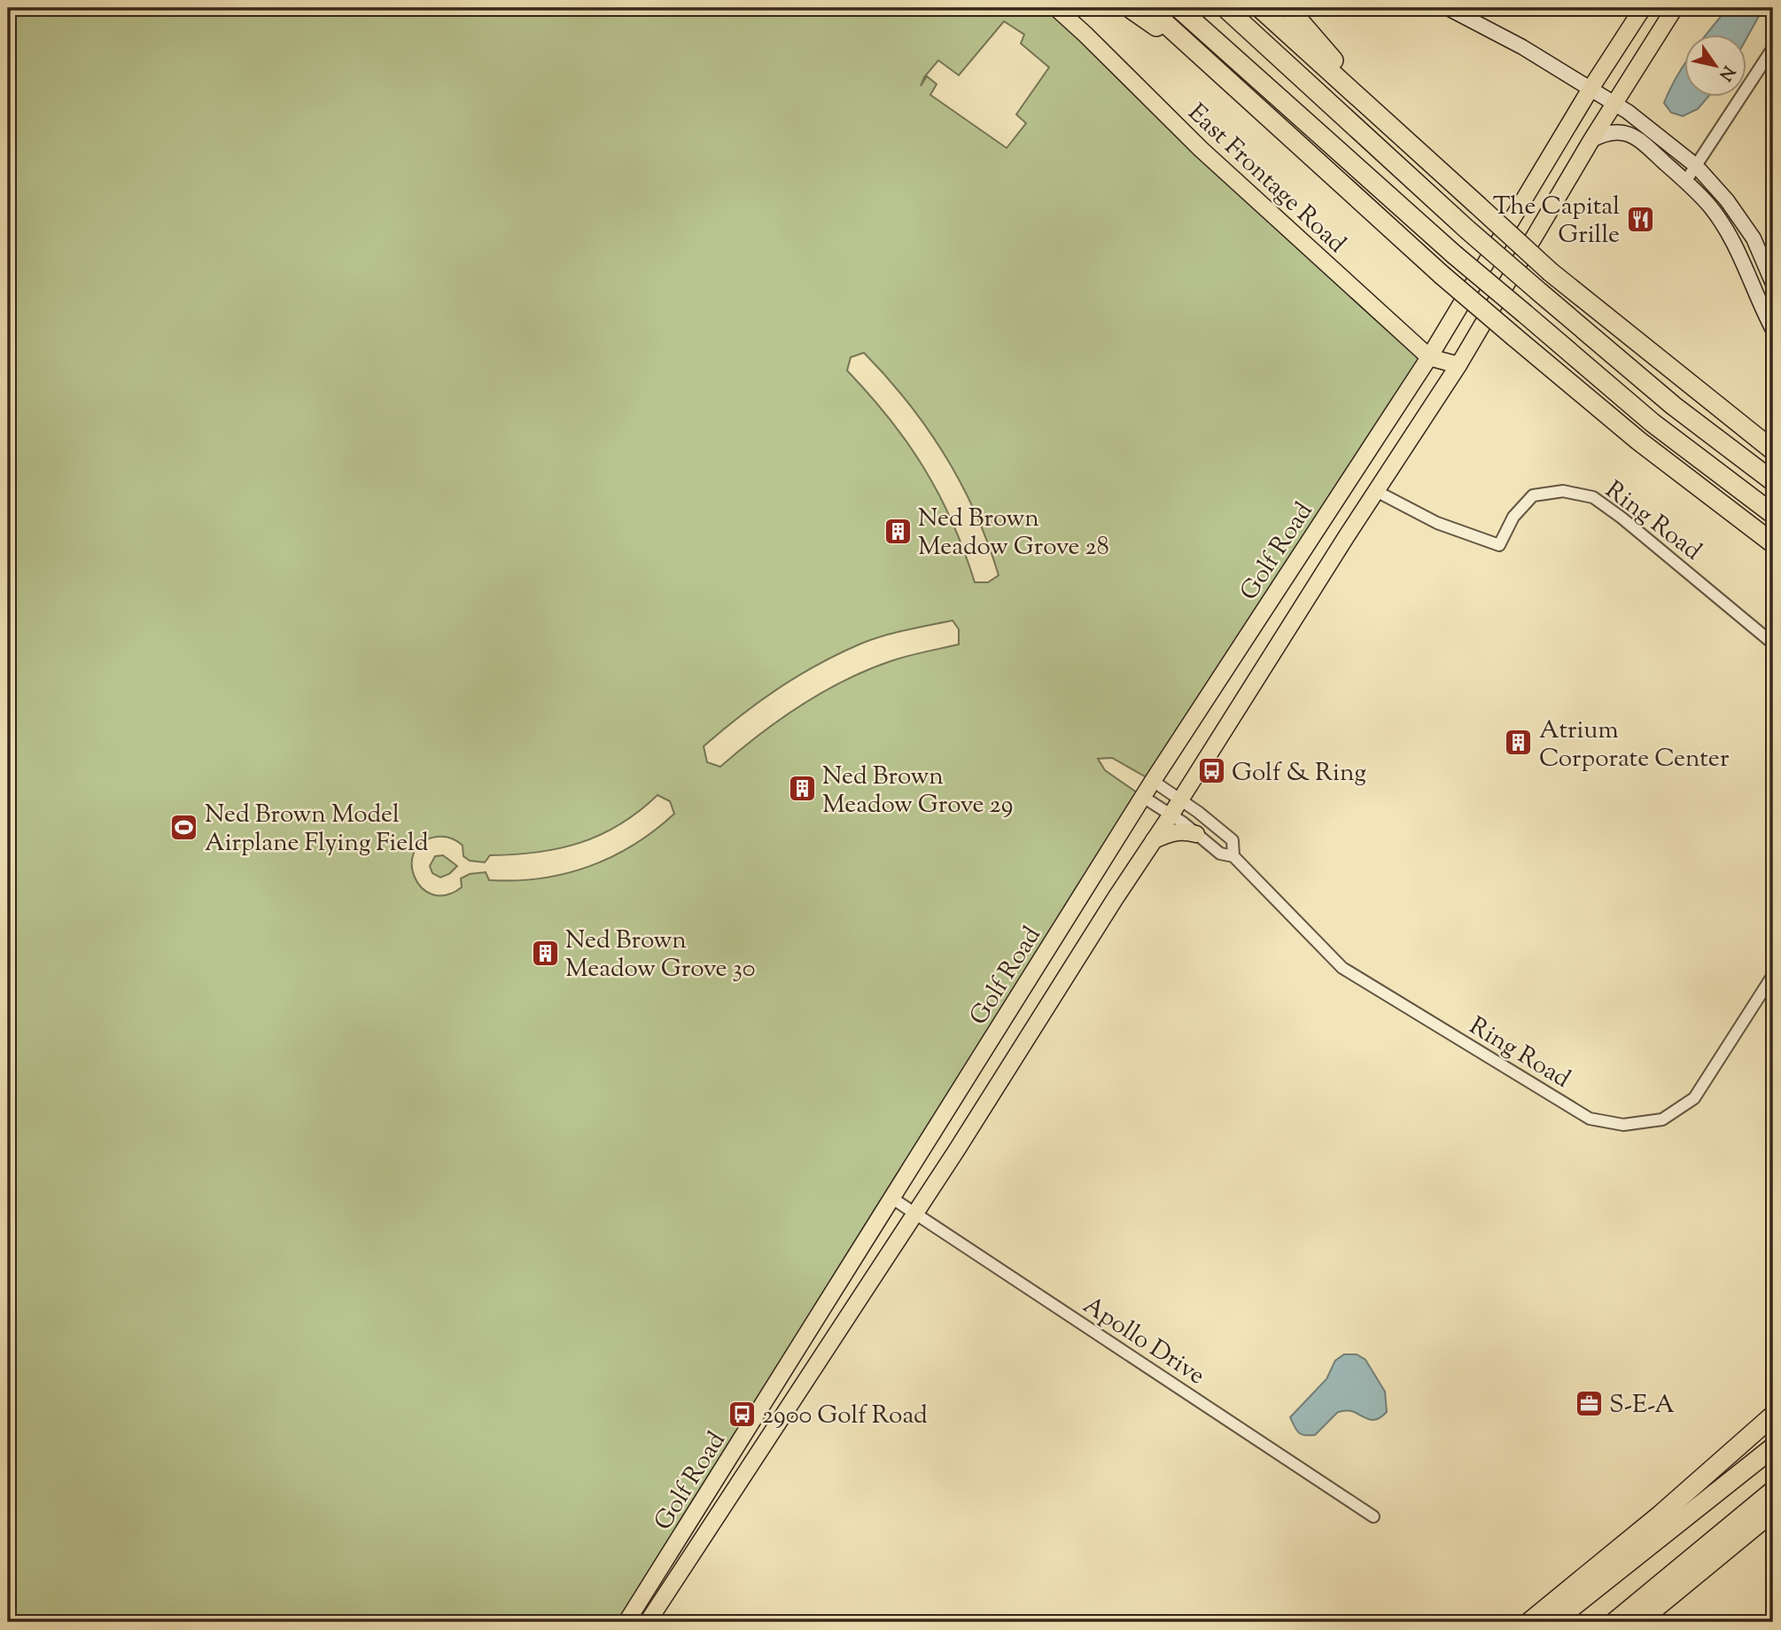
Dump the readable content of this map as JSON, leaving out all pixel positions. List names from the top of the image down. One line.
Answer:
{"streets":{"main road":["East Frontage Road","Golf Road"],"street":["Ring Road","Apollo Drive"]},"crossings":[["East Frontage Road","Golf Road"],["Ring Road","Golf Road"],["Golf Road","Apollo Drive"]],"places":{"restaurant":["The Capital Grille"],"building":["Ned Brown Meadow Grove 28","Atrium Corporate Center","Ned Brown Meadow Grove 29","Ned Brown Meadow Grove 30"],"bus stop":["Golf & Ring","2900 Golf Road"],"sports":["Ned Brown Model Airplane Flying Field"],"office":["S-E-A"]},"north":"bottom right"}
